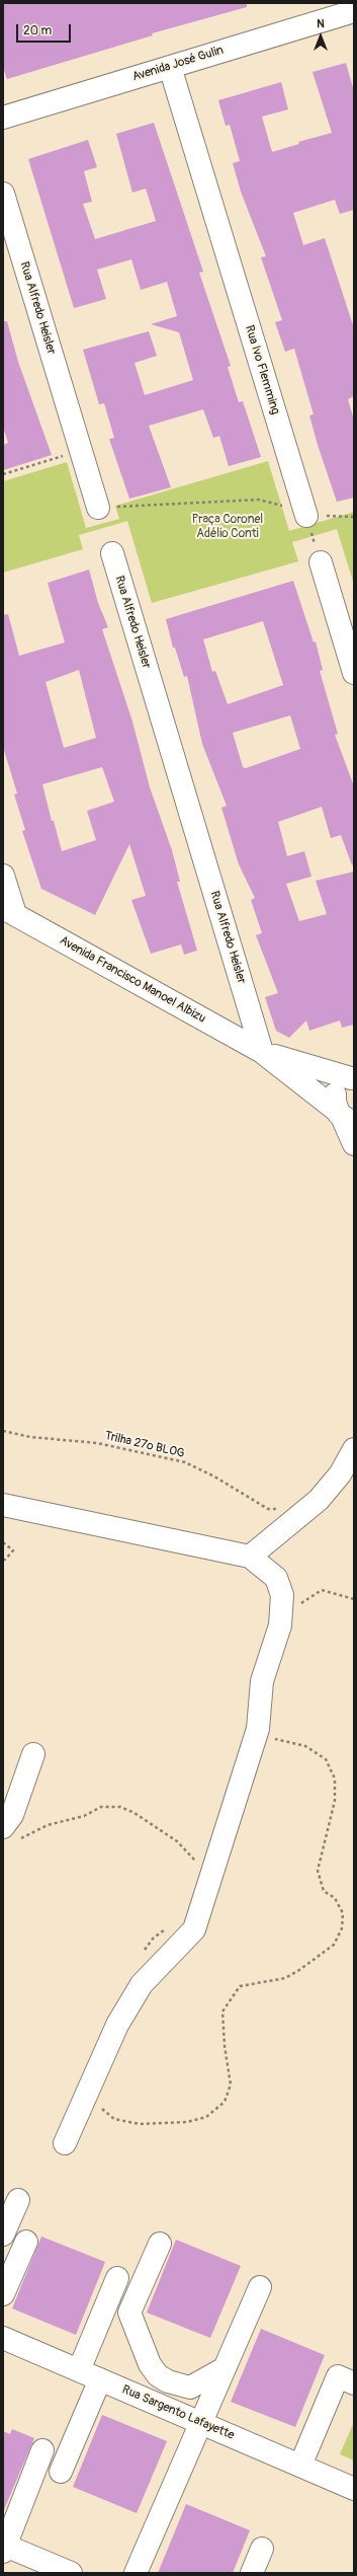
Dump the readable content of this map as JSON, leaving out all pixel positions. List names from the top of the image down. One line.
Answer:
{"streets":{"street":["Avenida José Gulin","Rua Alfredo Heisler","Rua Ivo Flemming","Avenida Francisco Manoel Albizu","Rua Sargento Lafayette"],"path":["Trilha 27º BLOG"]},"crossings":[["Avenida José Gulin","Rua Ivo Flemming"],["Rua Alfredo Heisler","Avenida Francisco Manoel Albizu"]],"parks":["Praça Coronel Adélio Conti"],"scale_bar":"20 m","north":"top"}
